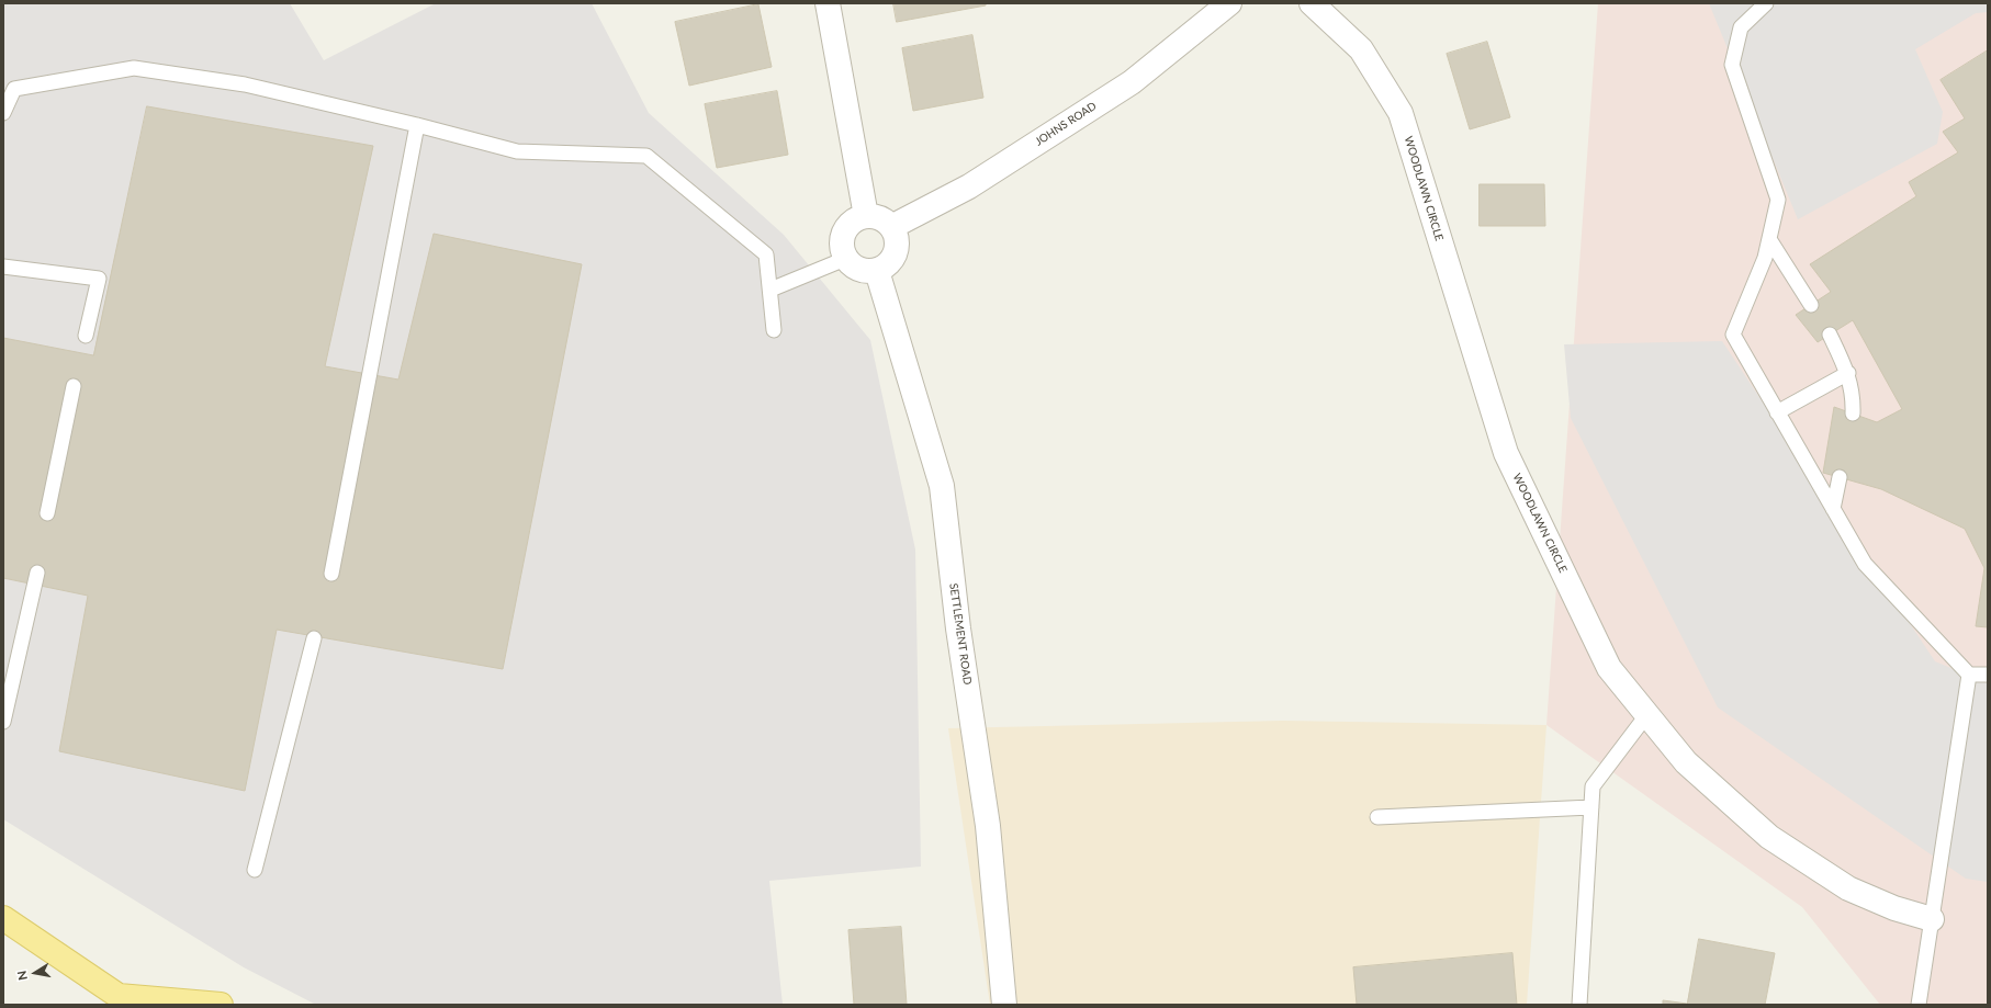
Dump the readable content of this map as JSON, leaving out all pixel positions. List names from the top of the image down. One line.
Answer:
{"streets":{"street":["JOHNS ROAD","WOODLAWN CIRCLE","SETTLEMENT ROAD"]},"crossings":[["JOHNS ROAD","SETTLEMENT ROAD"]],"north":"left"}
